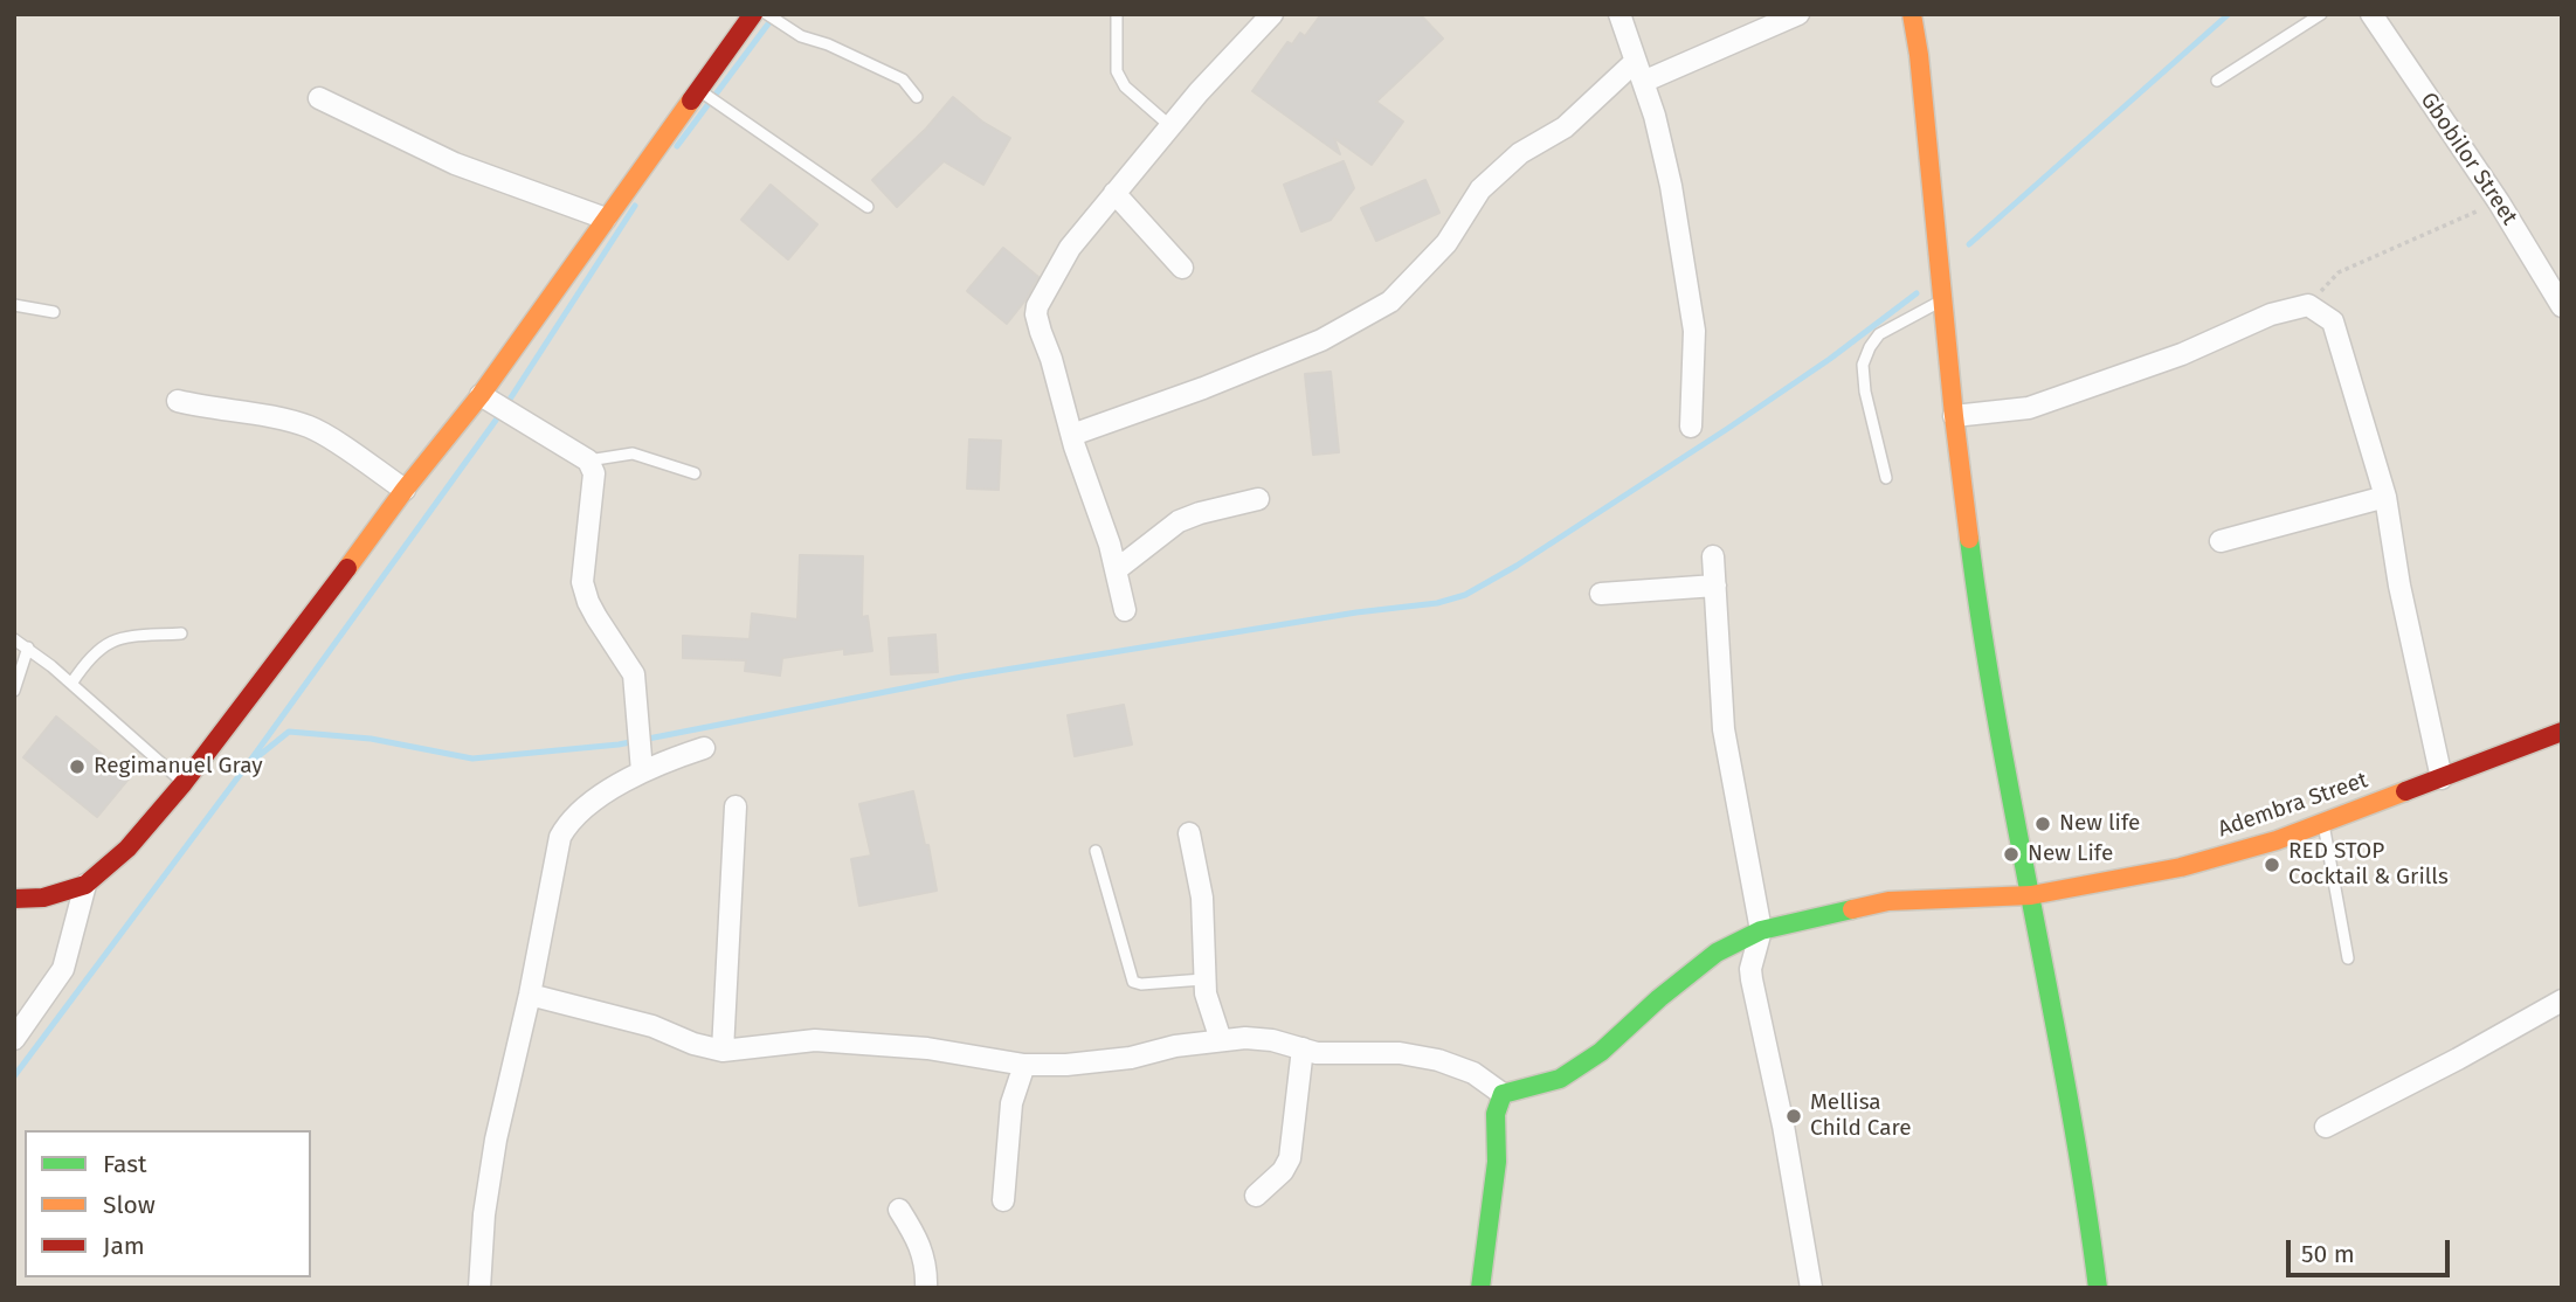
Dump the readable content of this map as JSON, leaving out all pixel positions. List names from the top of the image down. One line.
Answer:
{"streets":{"street":["Gbobilor Street","Adembra Street"]},"places":["Regimanuel Gray","New life","New Life","RED STOP Cocktail & Grills","Mellisa Child Care"],"legend":["Fast","Slow","Jam"],"scale_bar":"50 m"}
